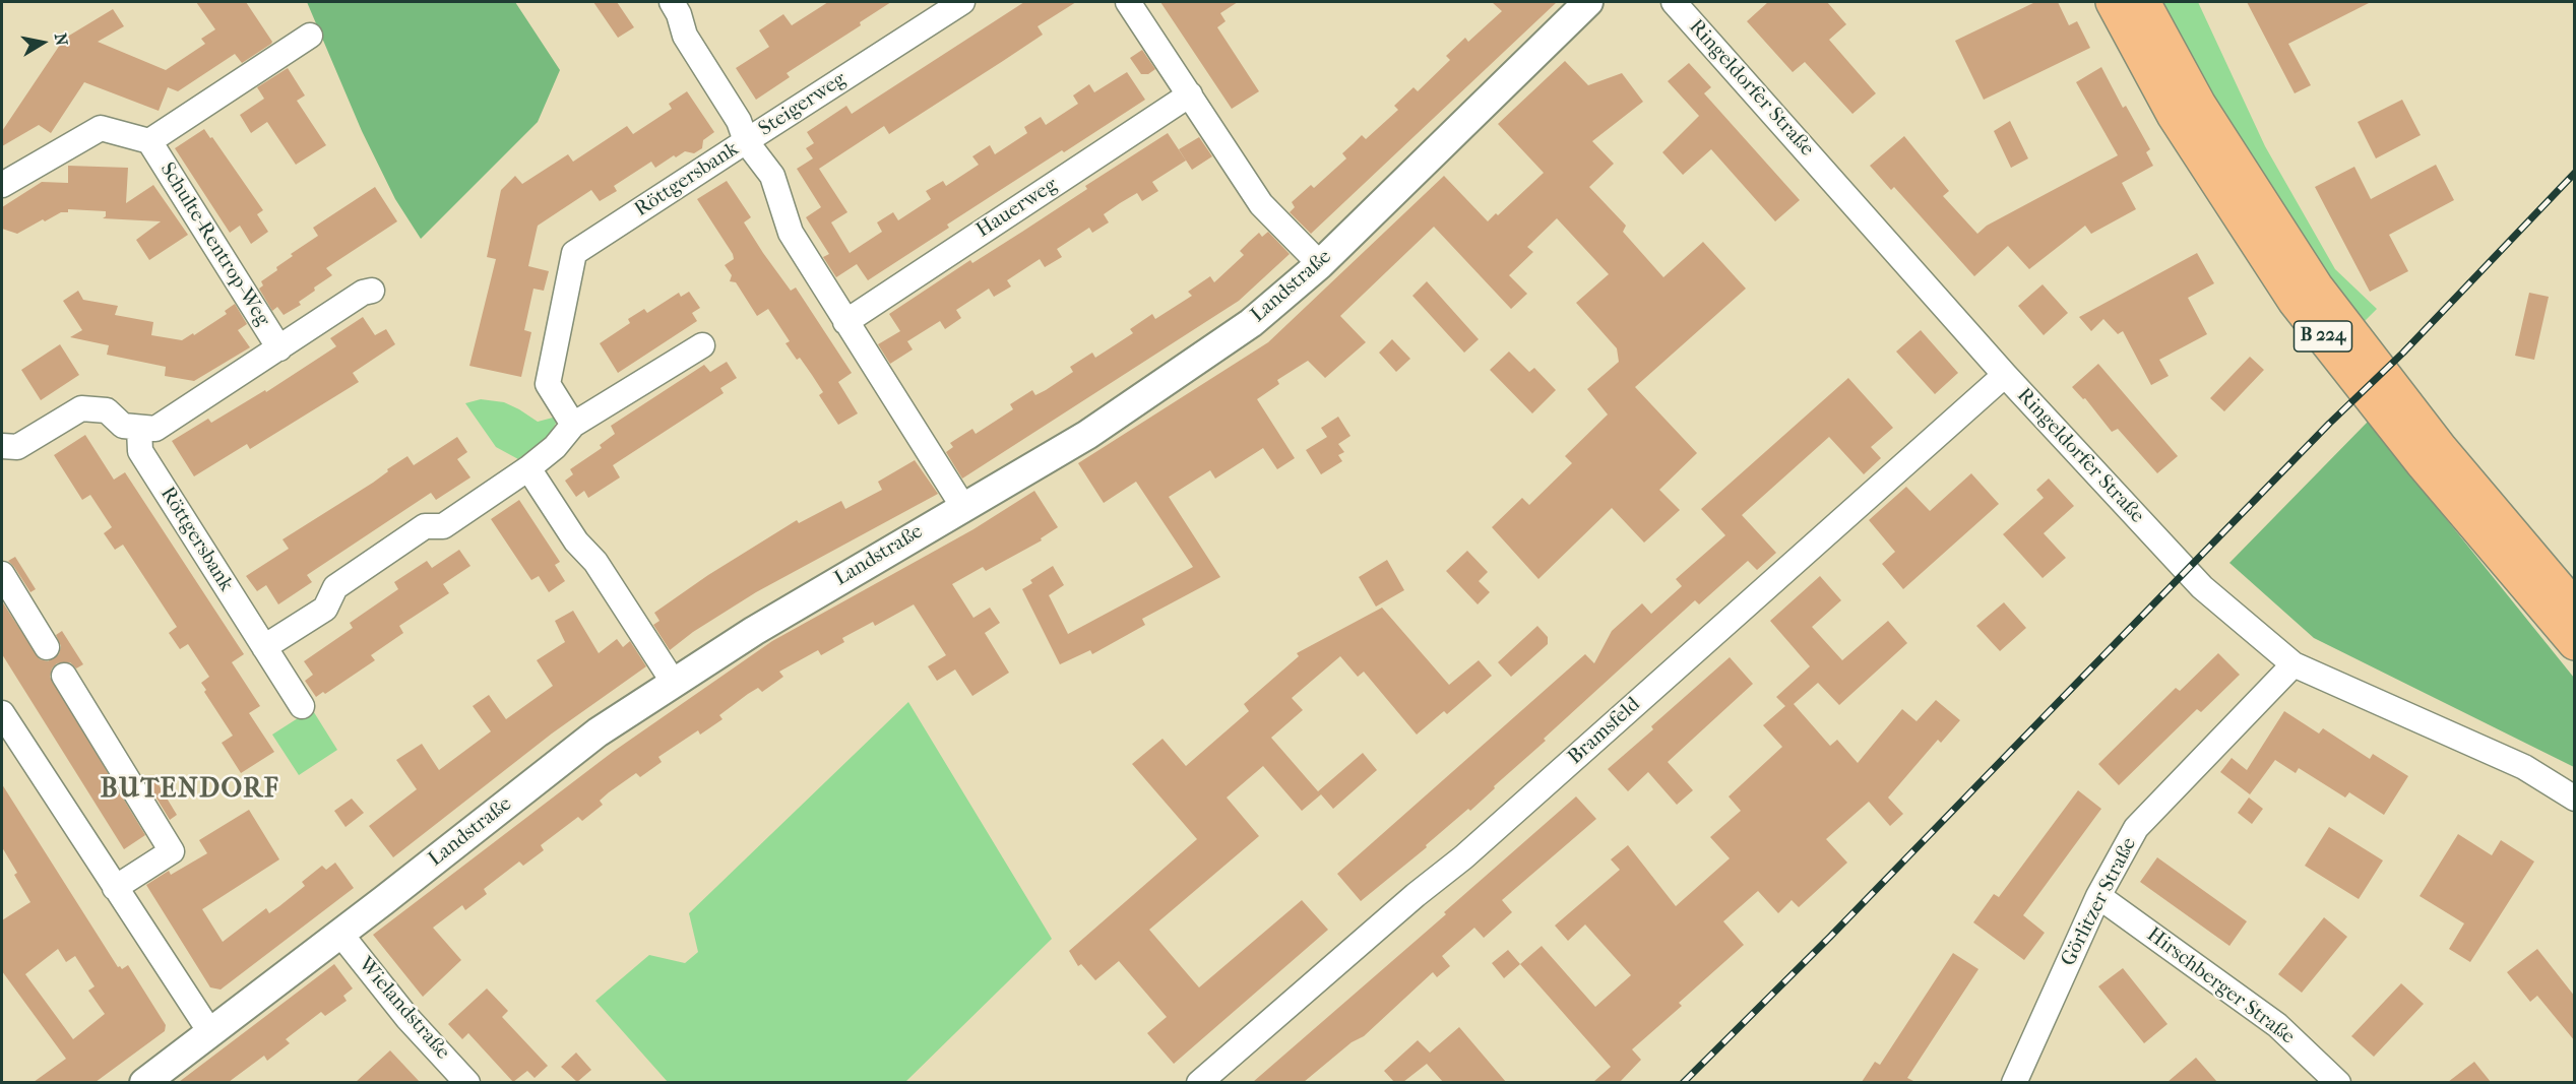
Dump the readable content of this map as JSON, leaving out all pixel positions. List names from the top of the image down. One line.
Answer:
{"streets":{"highway":["B 224"],"street":["Ringeldorfer Straße","Steigerweg","Röttgersbank","Hauerweg","Schulte-Rentrop-Weg","Landstraße","Bramsfeld","Görlitzer Straße","Hirschberger Straße","Wielandstraße"]},"crossings":[["Ringeldorfer Straße","Bramsfeld"],["Ringeldorfer Straße","Görlitzer Straße"],["Steigerweg","Röttgersbank"],["Röttgersbank","Hauerweg"],["Röttgersbank","Schulte-Rentrop-Weg"],["Röttgersbank","Landstraße"],["Landstraße","Wielandstraße"],["Görlitzer Straße","Hirschberger Straße"]],"districts":["BUTENDORF"],"north":"right"}
